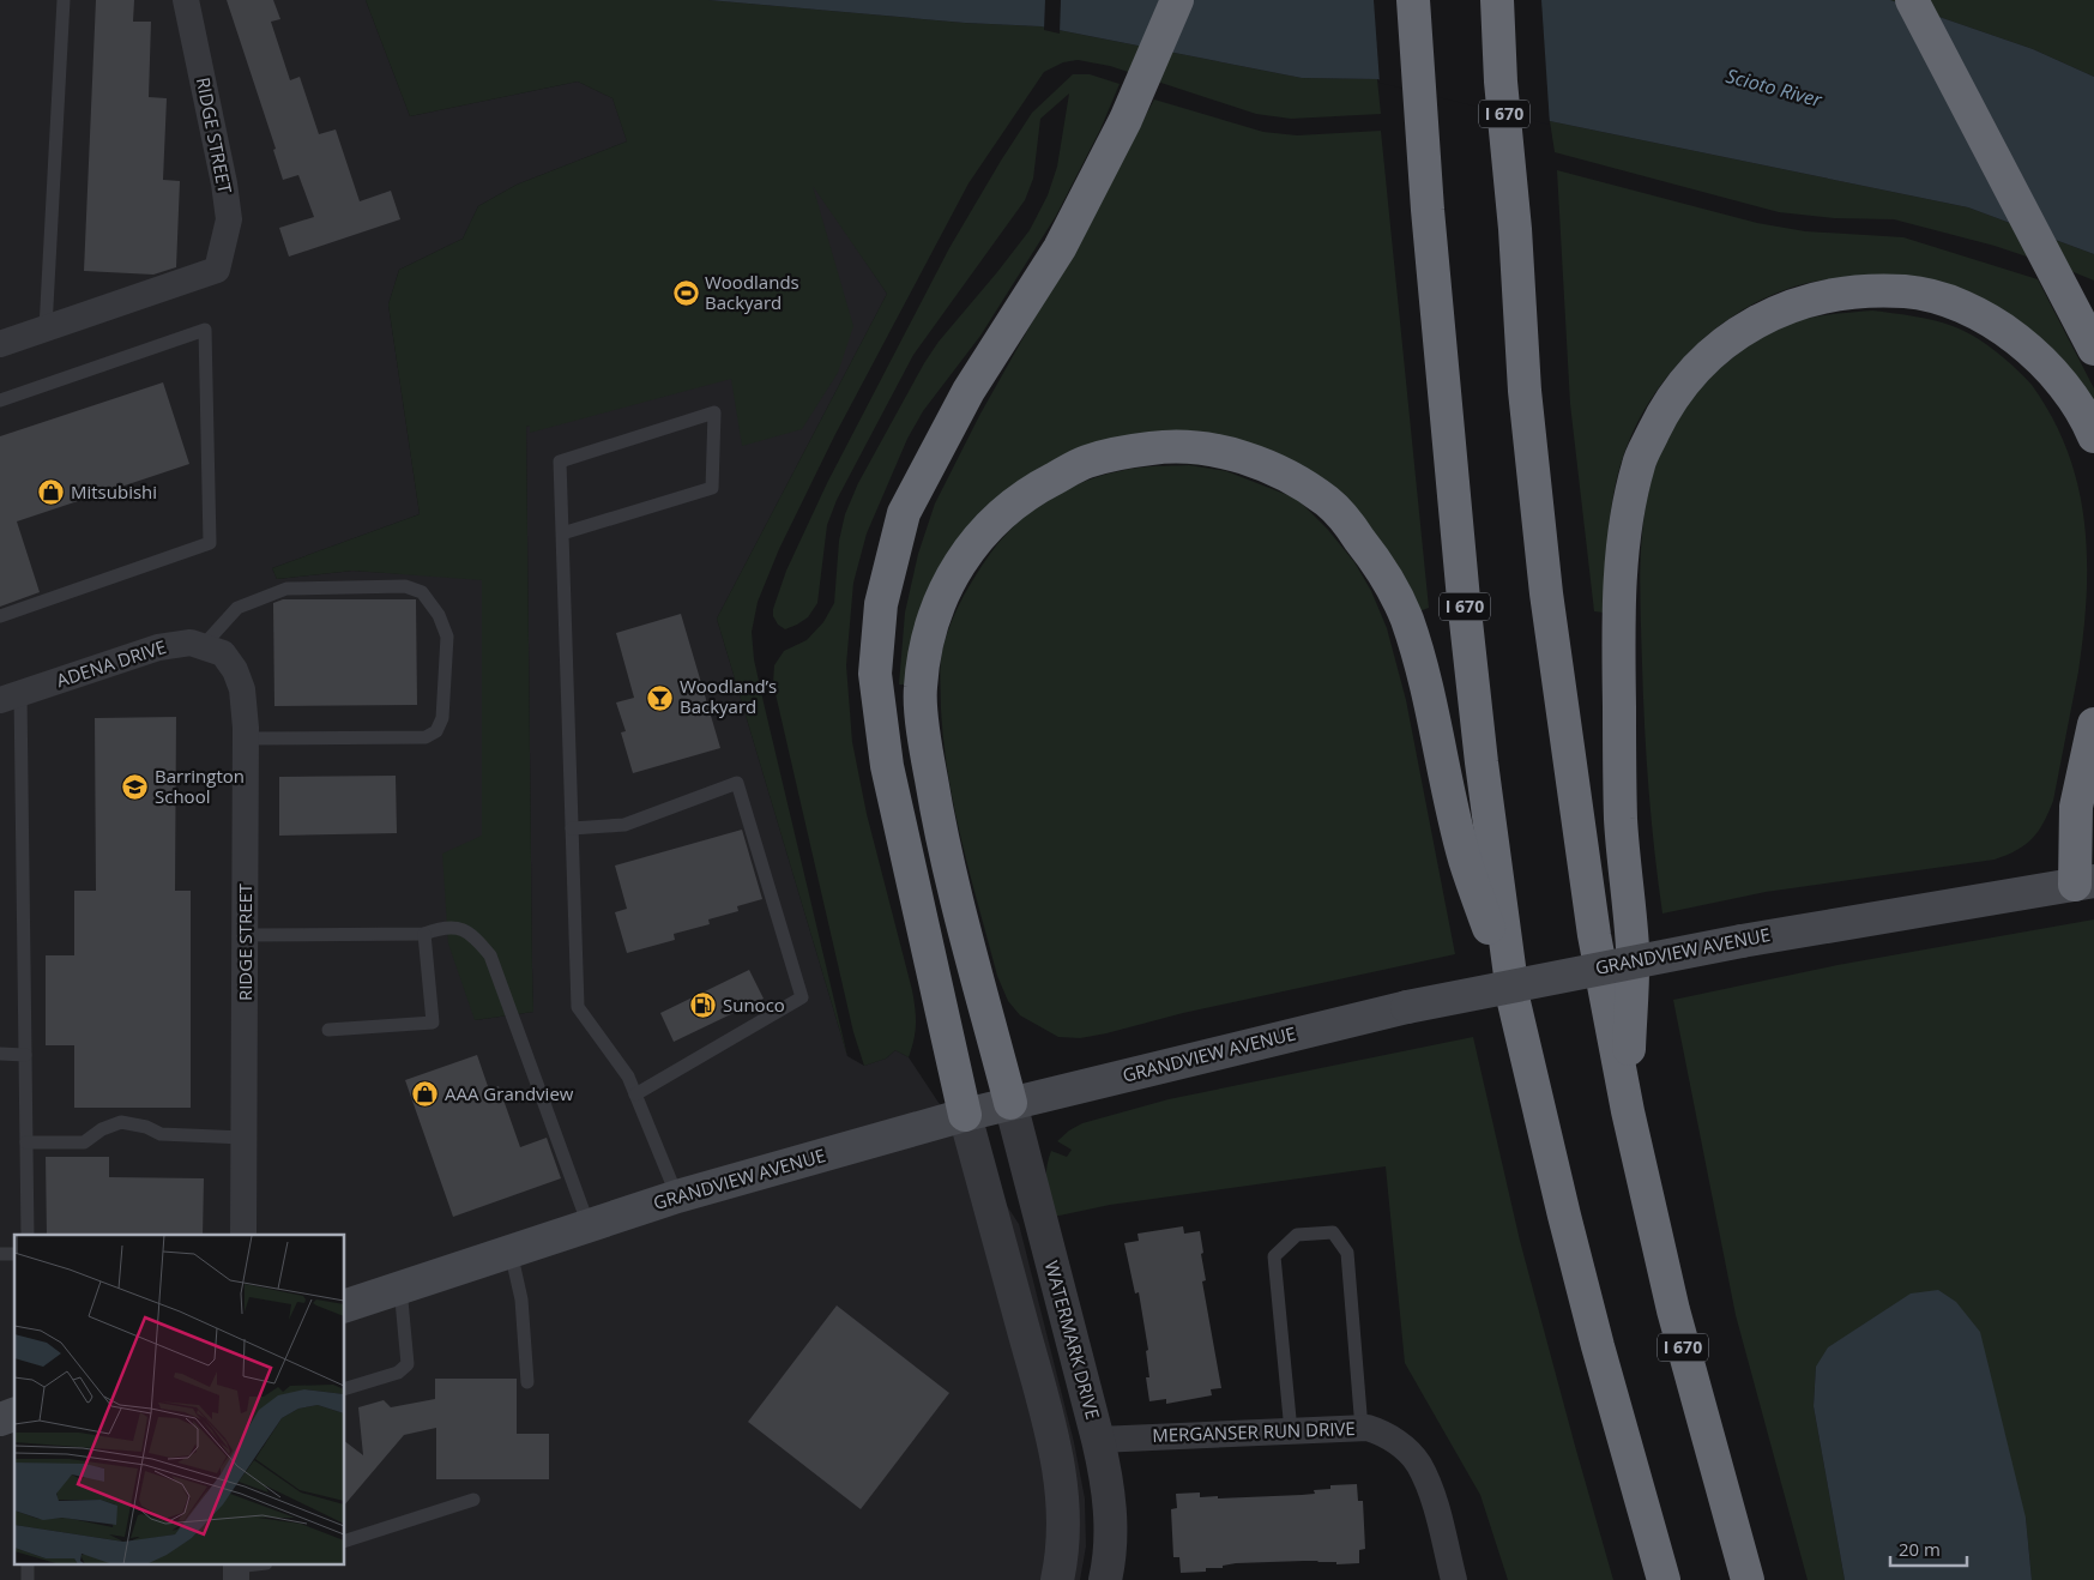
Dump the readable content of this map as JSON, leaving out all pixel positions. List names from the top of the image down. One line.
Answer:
{"streets":{"highway":["I 670"],"main road":["GRANDVIEW AVENUE"],"street":["RIDGE STREET","ADENA DRIVE","WATERMARK DRIVE","MERGANSER RUN DRIVE"]},"crossings":[["RIDGE STREET","ADENA DRIVE"],["GRANDVIEW AVENUE","WATERMARK DRIVE"],["WATERMARK DRIVE","MERGANSER RUN DRIVE"]],"water":["Scioto River"],"places":{"sports":["Woodlands Backyard"],"shop":["Mitsubishi","AAA Grandview"],"bar":["Woodland’s Backyard"],"school or university":["Barrington School"],"fuel station":["Sunoco"]},"scale_bar":"20 m"}
